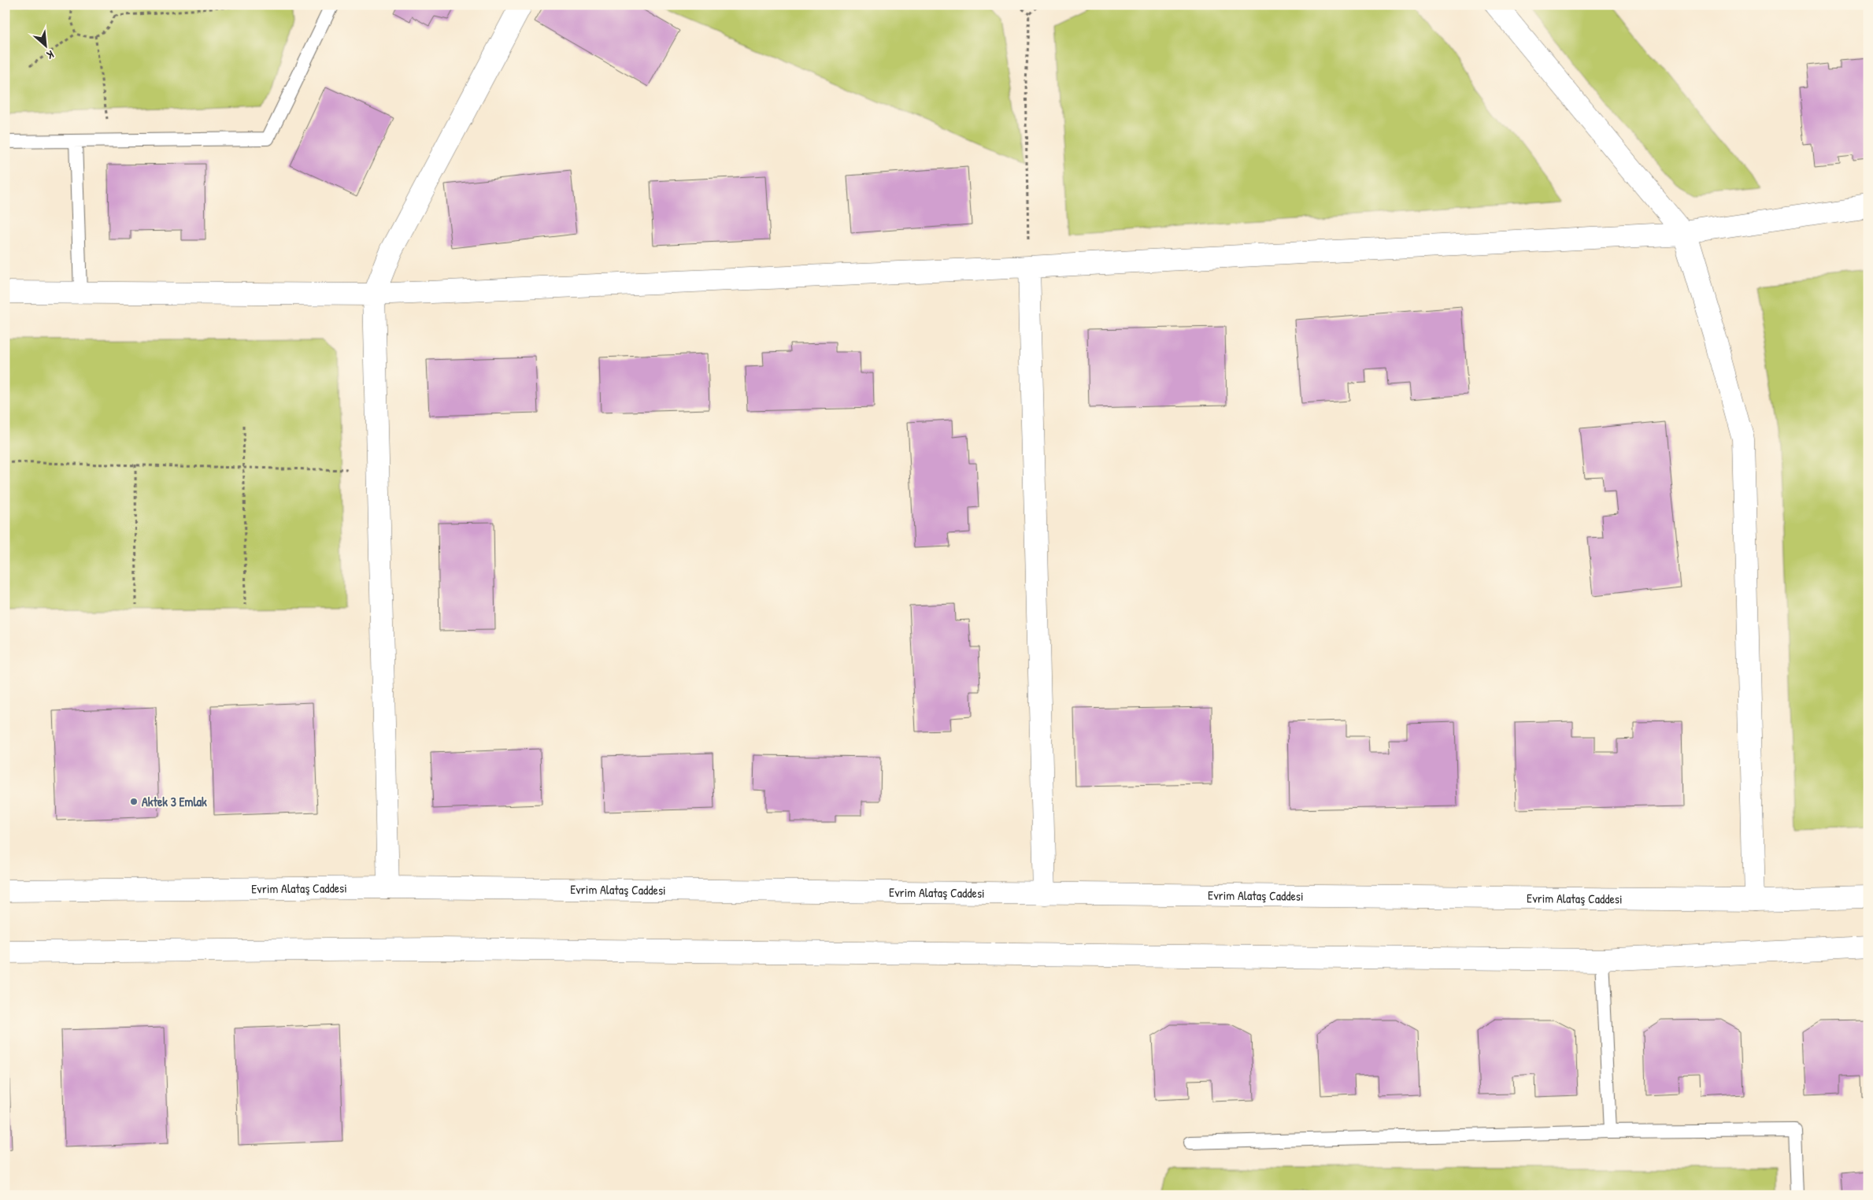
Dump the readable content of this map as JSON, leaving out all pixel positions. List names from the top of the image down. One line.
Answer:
{"streets":{"street":["Evrim Alataş Caddesi"]},"places":["Aktek 3 Emlak"],"north":"bottom right"}
